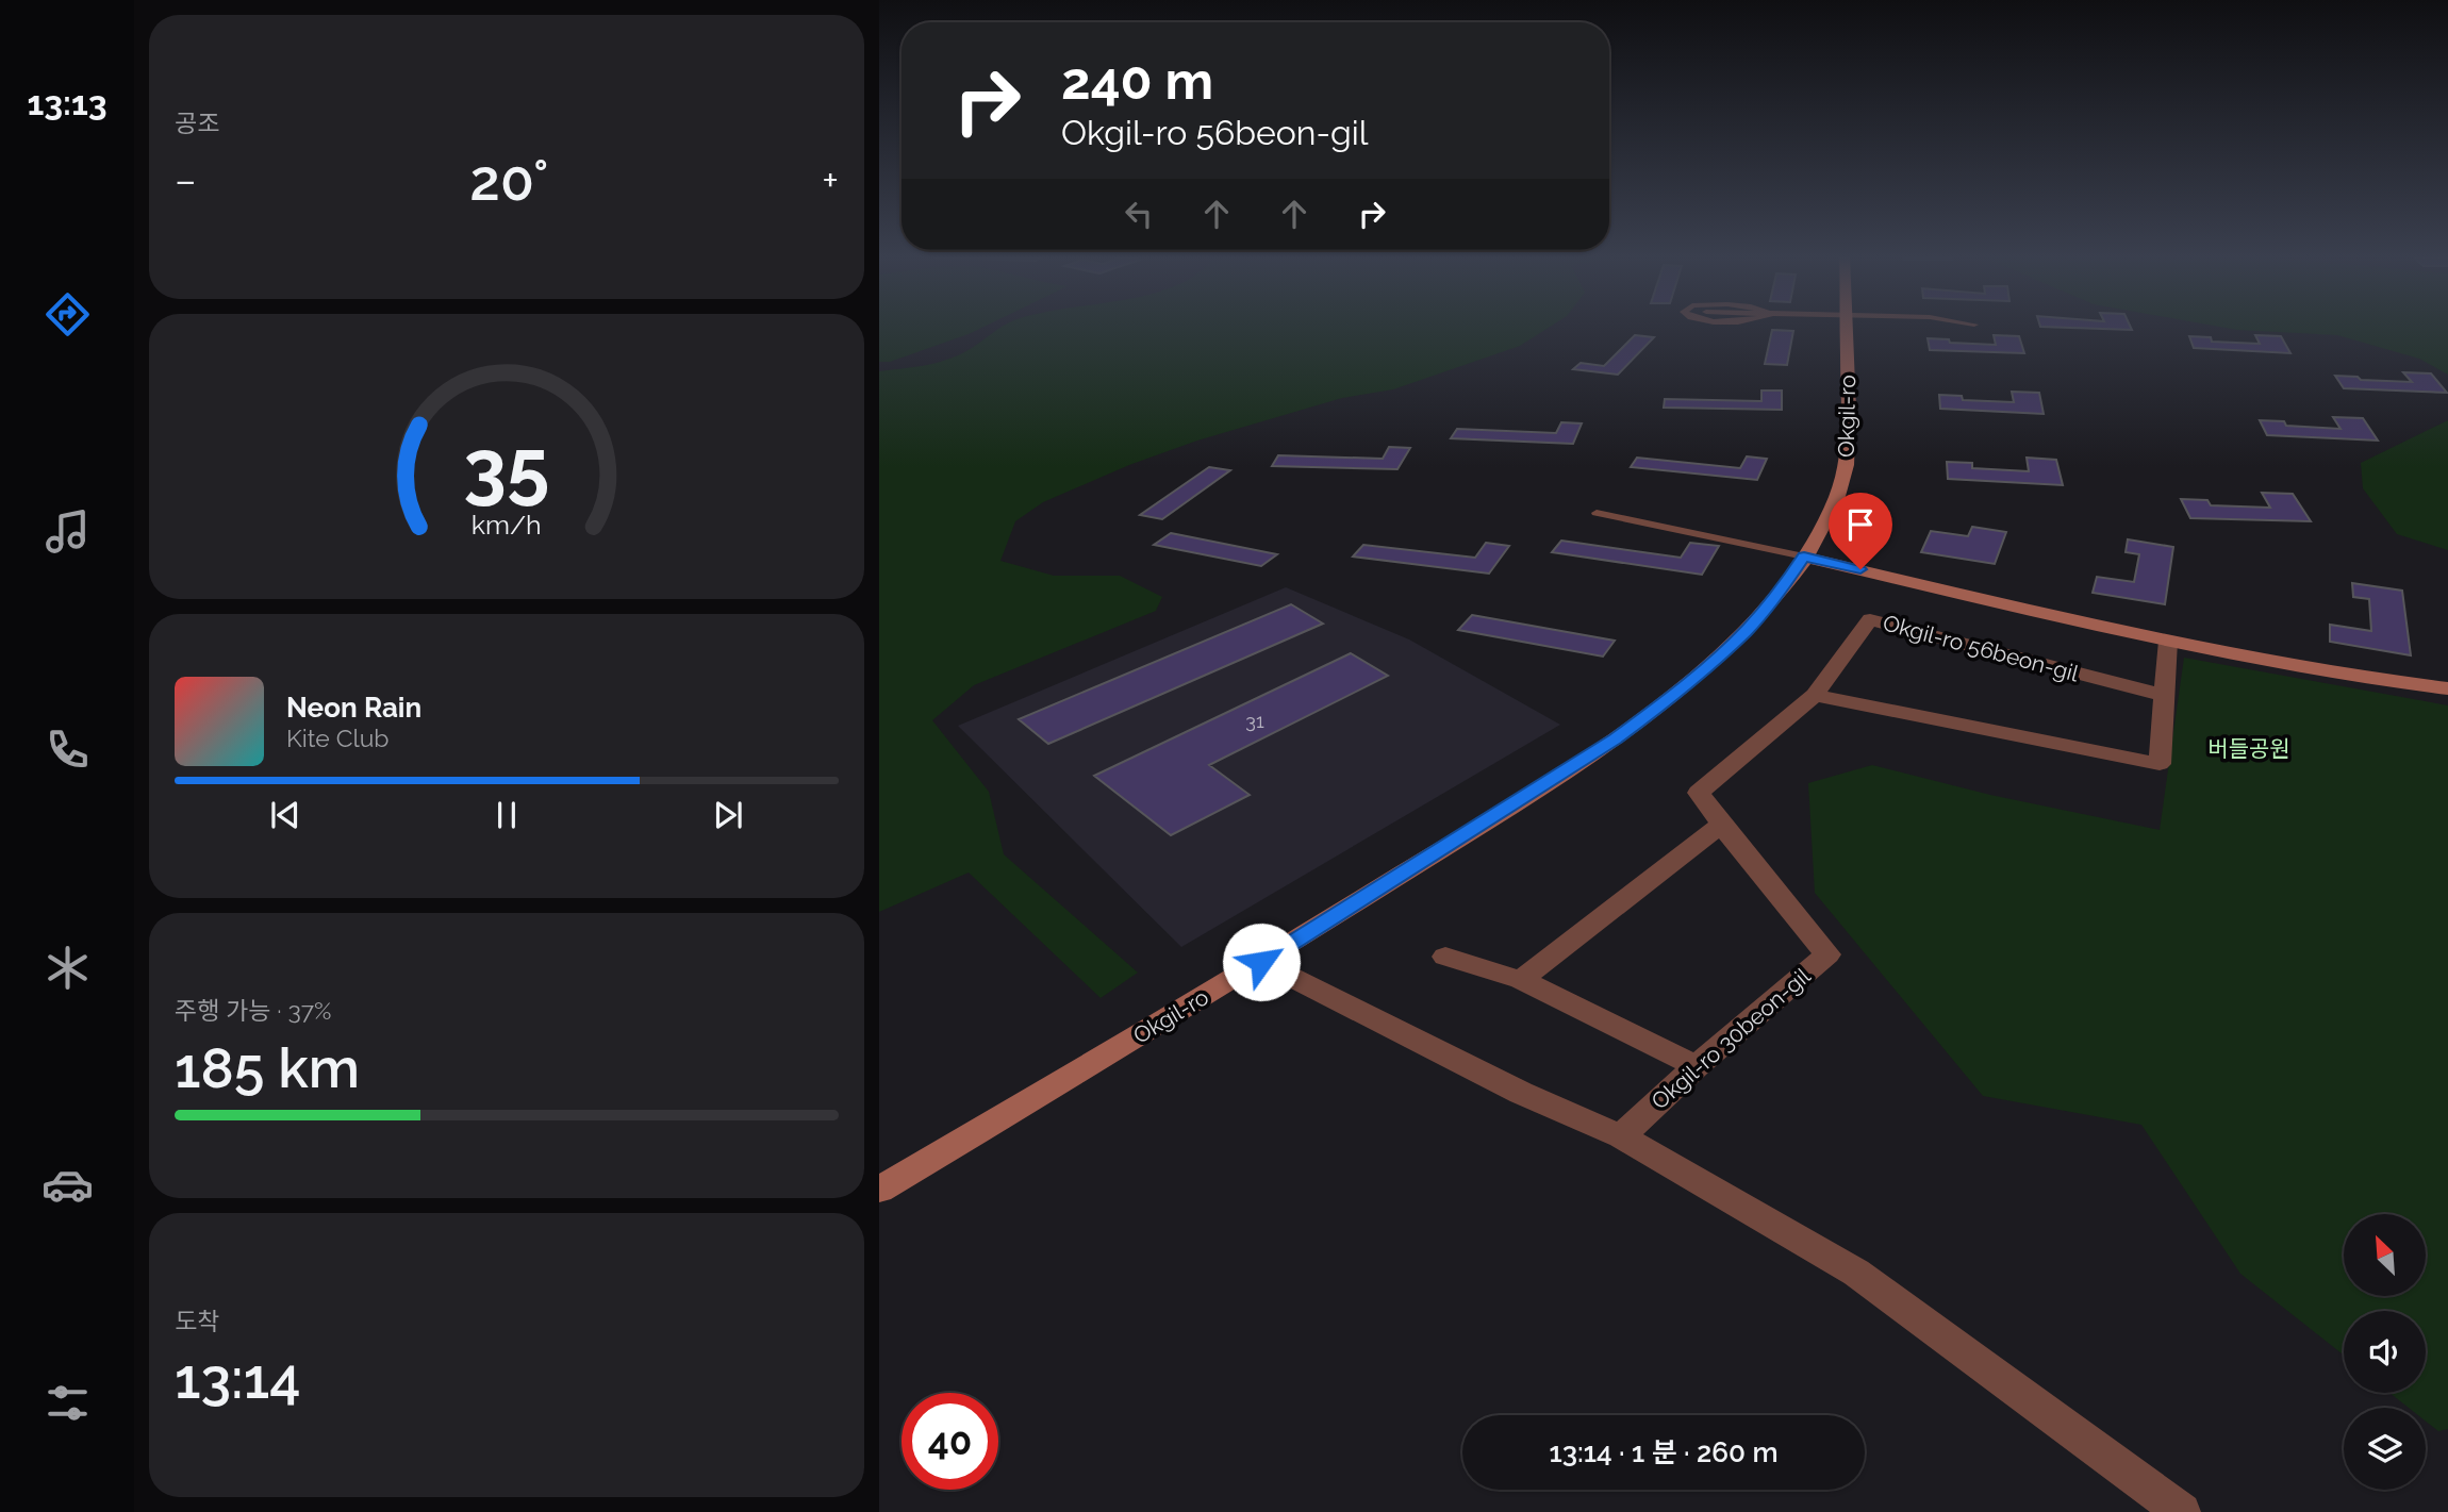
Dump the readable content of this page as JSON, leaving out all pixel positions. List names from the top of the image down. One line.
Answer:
{"streets":{"street":["Okgil-ro","Okgil-ro 56beon-gil","Okgil-ro 30beon-gil"]},"crossings":[["Okgil-ro","Okgil-ro 56beon-gil"]],"parks":["버들공원"],"house_numbers":["31"],"north":"top left","page":{"tabs":"13:13","tile":["공조",["주행 가능 · 37%","185 km"],["도착","13:14"]],"turn":["240 m","Okgil-ro 56beon-gil"],"heat":["−","20°","+"],"song":["Neon Rain","Kite Club"],"limit":"40","trip":"13:14 · 1 분 · 260 m","gauge":["35","km/h"]}}
